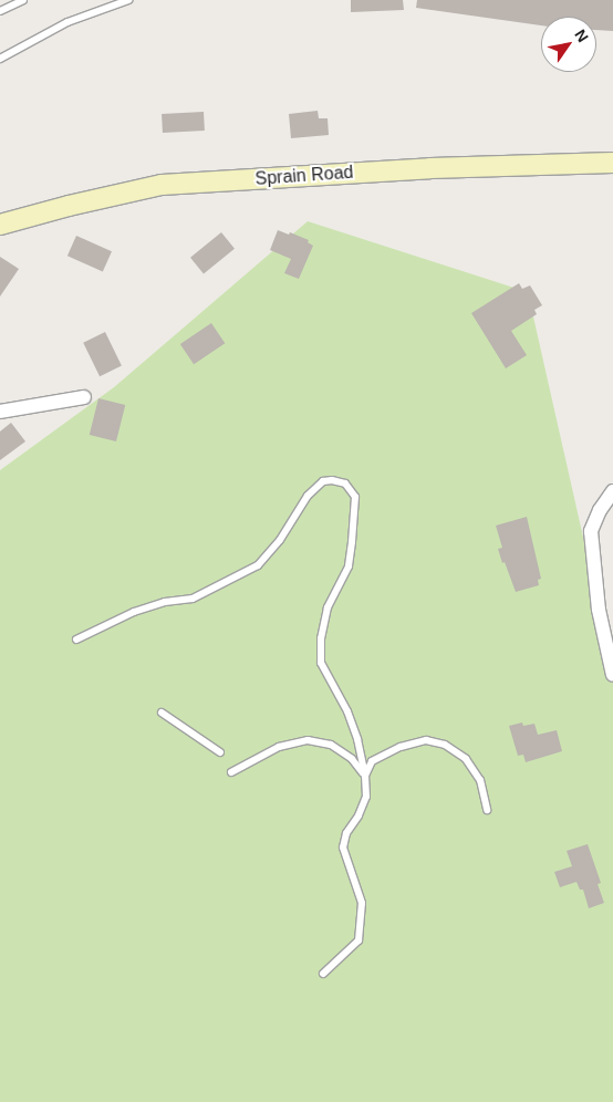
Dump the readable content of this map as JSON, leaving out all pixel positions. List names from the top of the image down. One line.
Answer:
{"streets":{"street":["Sprain Road"]},"north":"top right"}
